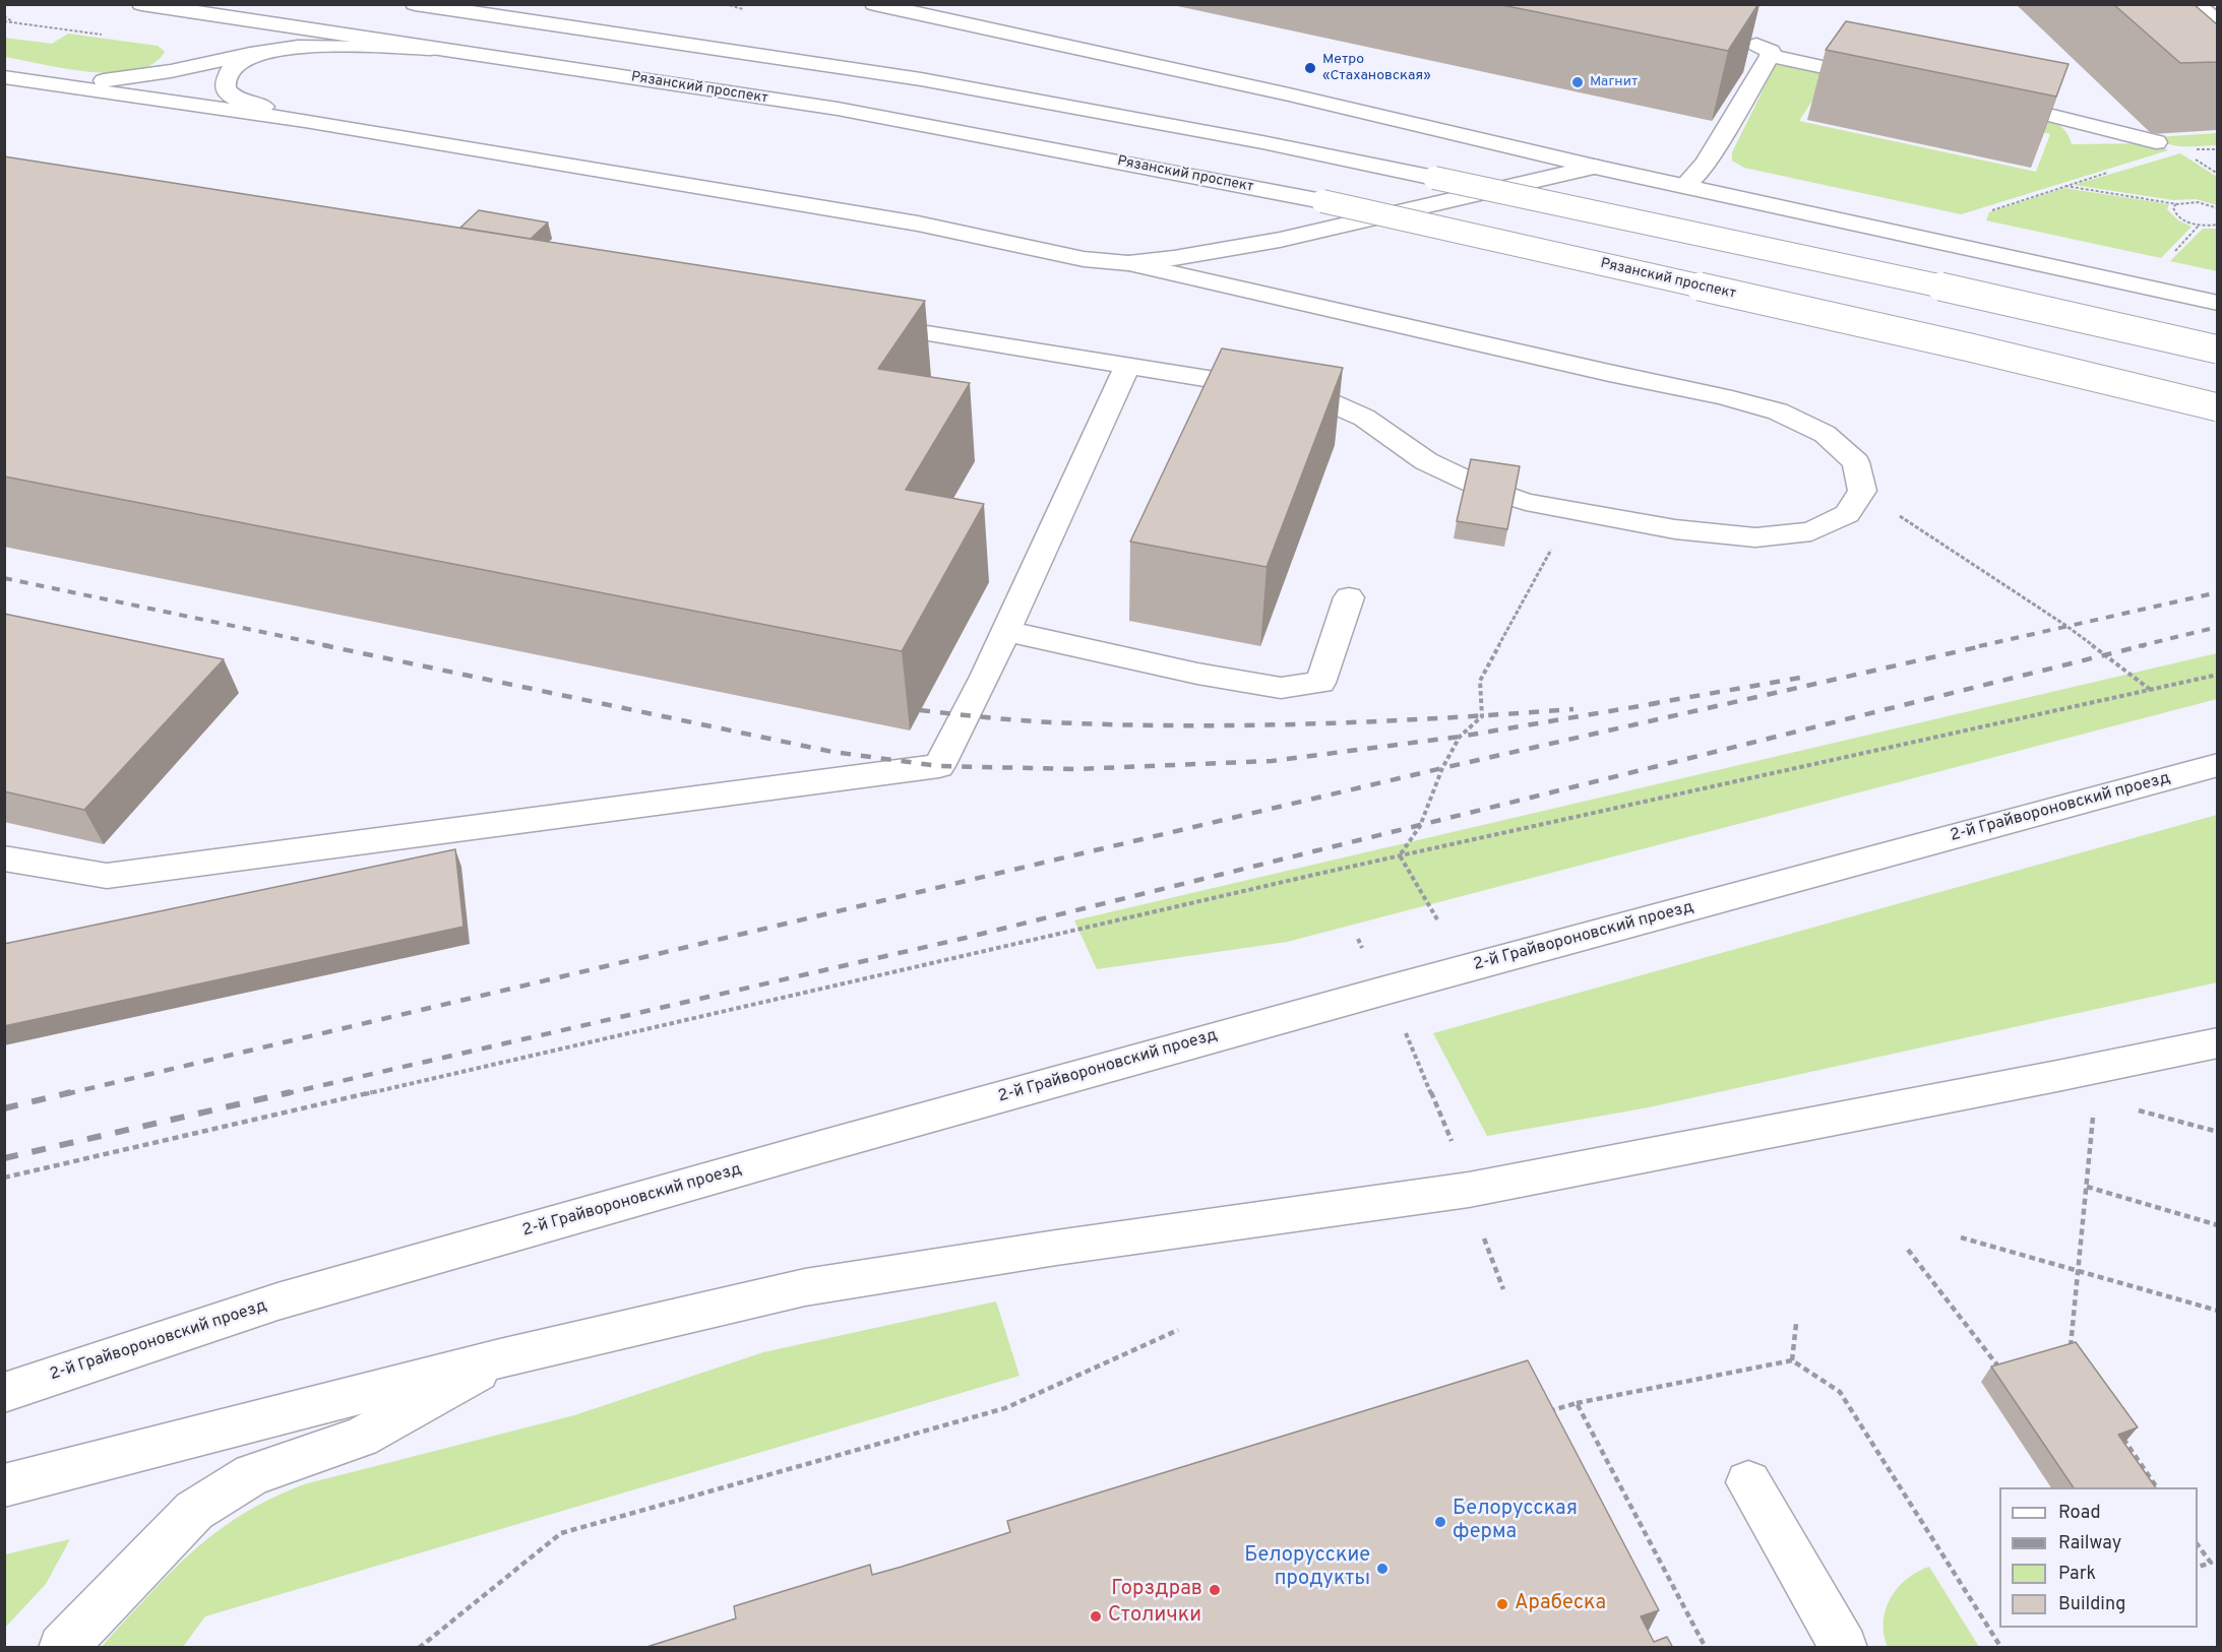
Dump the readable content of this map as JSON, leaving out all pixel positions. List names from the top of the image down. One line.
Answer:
{"streets":{"main road":["Рязанский проспект","2-й Грайвороновский проезд"]},"places":["Метро «Стахановская»","Магнит","Белорусская ферма","Белорусские продукты","Горздрав","Арабеска","Столички"],"legend":["Road","Railway","Park","Building"]}
